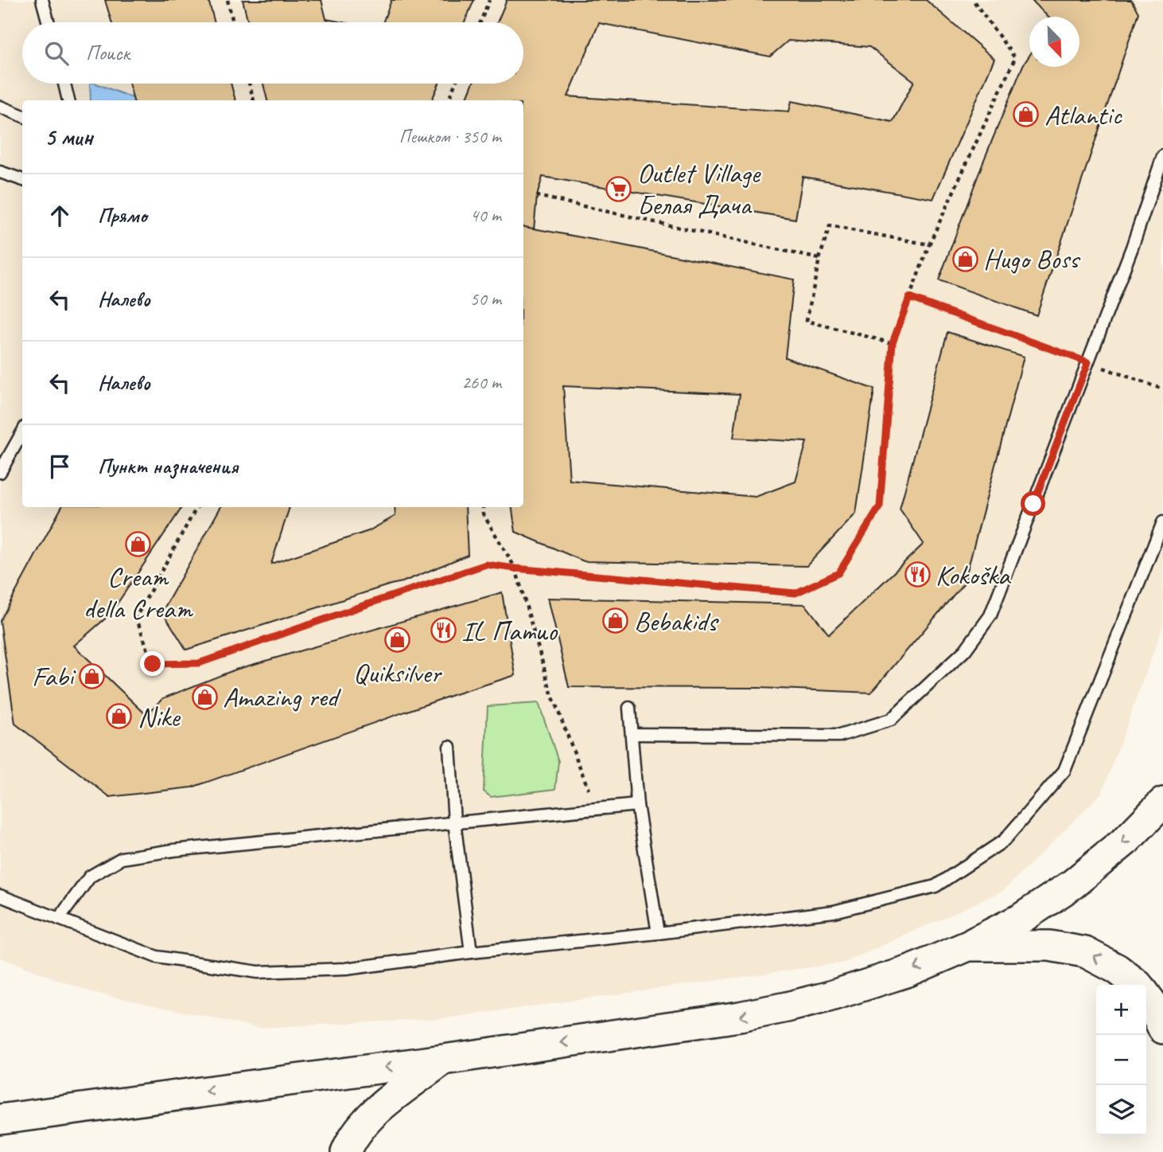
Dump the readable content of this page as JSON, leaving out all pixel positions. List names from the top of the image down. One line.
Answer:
{"places":{"shop":["Atlantic","Hugo Boss","Cream della Cream","Bebakids","Quiksilver","Fabi","Amazing red","Nike"],"supermarket":["Outlet Village Белая Дача"],"restaurant":["Kokoška","IL Патио"]},"north":"bottom right","page":{"search":"Поиск","heading":["5 мин","Пешком · 350 m"],"list":[["Прямо","40 m"],["Налево","50 m"],["Налево","260 m"],"Пункт назначения"],"map_buttons":["+","−"]}}
